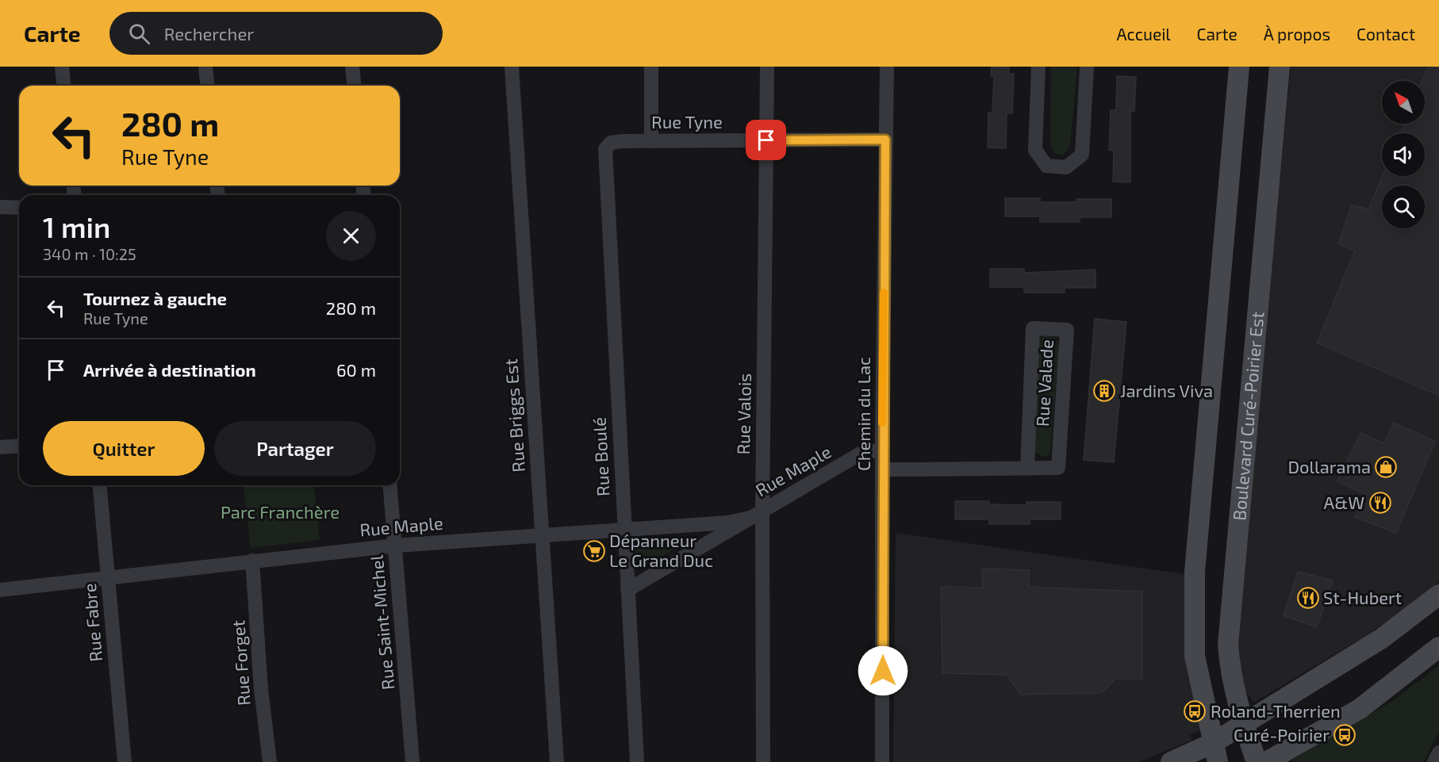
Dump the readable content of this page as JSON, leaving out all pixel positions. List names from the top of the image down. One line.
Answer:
{"streets":{"main road":["Boulevard Curé-Poirier Est"],"street":["Rue Tyne","Rue Valade","Rue Valois","Chemin du Lac","Rue Briggs Est","Rue Boulé","Rue Maple","Rue Fabre","Rue Saint-Michel","Rue Forget"]},"crossings":[["Rue Tyne","Rue Valois"],["Rue Tyne","Chemin du Lac"],["Rue Tyne","Rue Boulé"],["Rue Valade","Chemin du Lac"],["Rue Valois","Rue Maple"],["Chemin du Lac","Rue Maple"],["Rue Briggs Est","Rue Maple"],["Rue Boulé","Rue Maple"],["Rue Maple","Rue Fabre"],["Rue Maple","Rue Saint-Michel"],["Rue Maple","Rue Forget"]],"parks":["Parc Franchère"],"places":{"building":["Jardins Viva"],"shop":["Dollarama"],"restaurant":["A&W","St-Hubert"],"supermarket":["Dépanneur Le Grand Duc"],"bus stop":["Roland-Therrien","Curé-Poirier"]},"north":"top left","page":{"header":"Carte","search":"Rechercher","nav":["Accueil","Carte","À propos","Contact"],"turn":["280 m","Rue Tyne"],"heading":["1 min","340 m · 10:25"],"list":[{"name":"Tournez à gauche","note":"Rue Tyne","value":"280 m"},{"name":"Arrivée à destination","value":"60 m"}],"buttons":["Quitter","Partager"]}}
